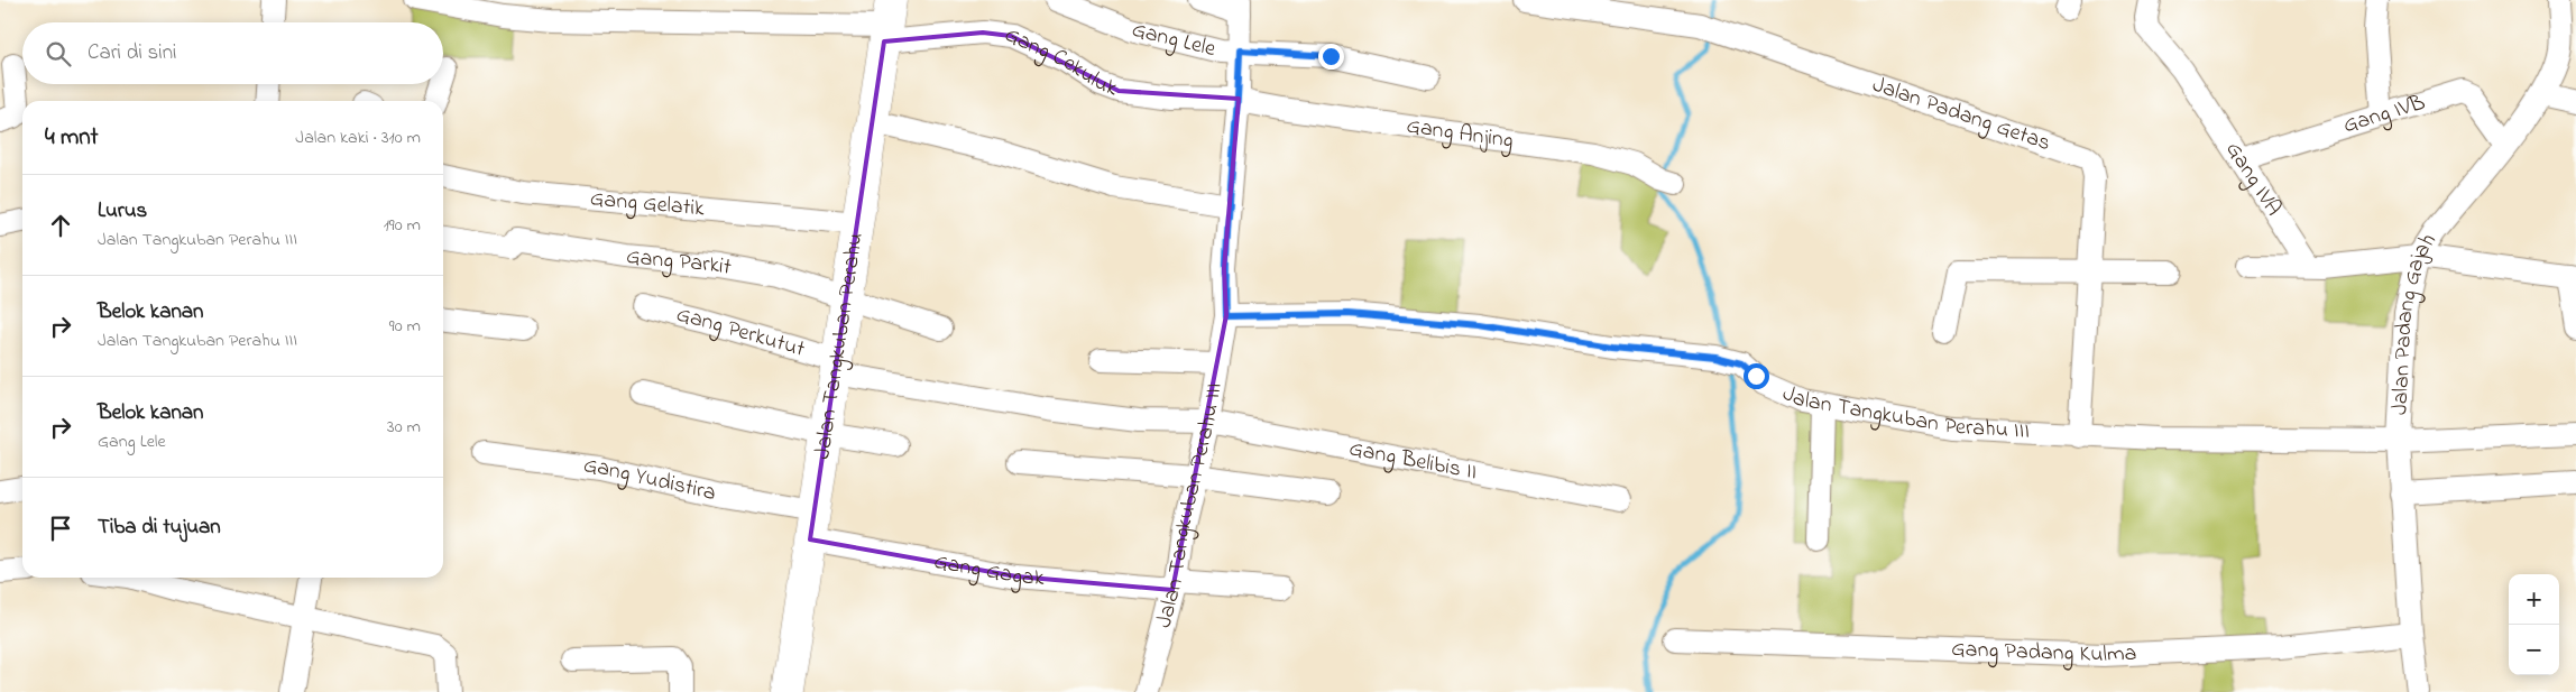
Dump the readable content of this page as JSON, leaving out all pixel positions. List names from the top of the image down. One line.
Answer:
{"streets":{"street":["Gang Lele","Gang Cekuluk","Jalan Padang Getas","Gang IVB","Gang Anjing","Gang IVA","Gang Gelatik","Gang Parkit","Jalan Padang Gajah","Gang Perkutut","Jalan Tangkuban Perahu","Jalan Tangkuban Perahu III","Gang Belibis II","Gang Yudistira","Gang Gagak","Gang Padang Kulma"]},"crossings":[["Gang Lele","Jalan Tangkuban Perahu III"],["Gang Cekuluk","Gang Anjing"],["Gang Cekuluk","Jalan Tangkuban Perahu"],["Gang Cekuluk","Jalan Tangkuban Perahu III"],["Jalan Padang Getas","Jalan Tangkuban Perahu III"],["Gang IVB","Gang IVA"],["Gang IVB","Jalan Padang Gajah"],["Gang Anjing","Jalan Tangkuban Perahu III"],["Gang Gelatik","Jalan Tangkuban Perahu"],["Gang Parkit","Jalan Tangkuban Perahu"],["Jalan Padang Gajah","Jalan Tangkuban Perahu III"],["Jalan Padang Gajah","Gang Padang Kulma"],["Gang Perkutut","Jalan Tangkuban Perahu"],["Gang Perkutut","Jalan Tangkuban Perahu III"],["Gang Perkutut","Gang Belibis II"],["Jalan Tangkuban Perahu","Gang Yudistira"],["Jalan Tangkuban Perahu","Gang Gagak"],["Jalan Tangkuban Perahu III","Gang Belibis II"],["Jalan Tangkuban Perahu III","Gang Gagak"],["Gang Yudistira","Gang Gagak"]],"page":{"search":"Cari di sini","heading":["4 mnt","Jalan kaki · 310 m"],"list":[["Lurus","Jalan Tangkuban Perahu III","190 m"],["Belok kanan","Jalan Tangkuban Perahu III","90 m"],["Belok kanan","Gang Lele","30 m"],"Tiba di tujuan"],"map_buttons":["+","−"]}}
